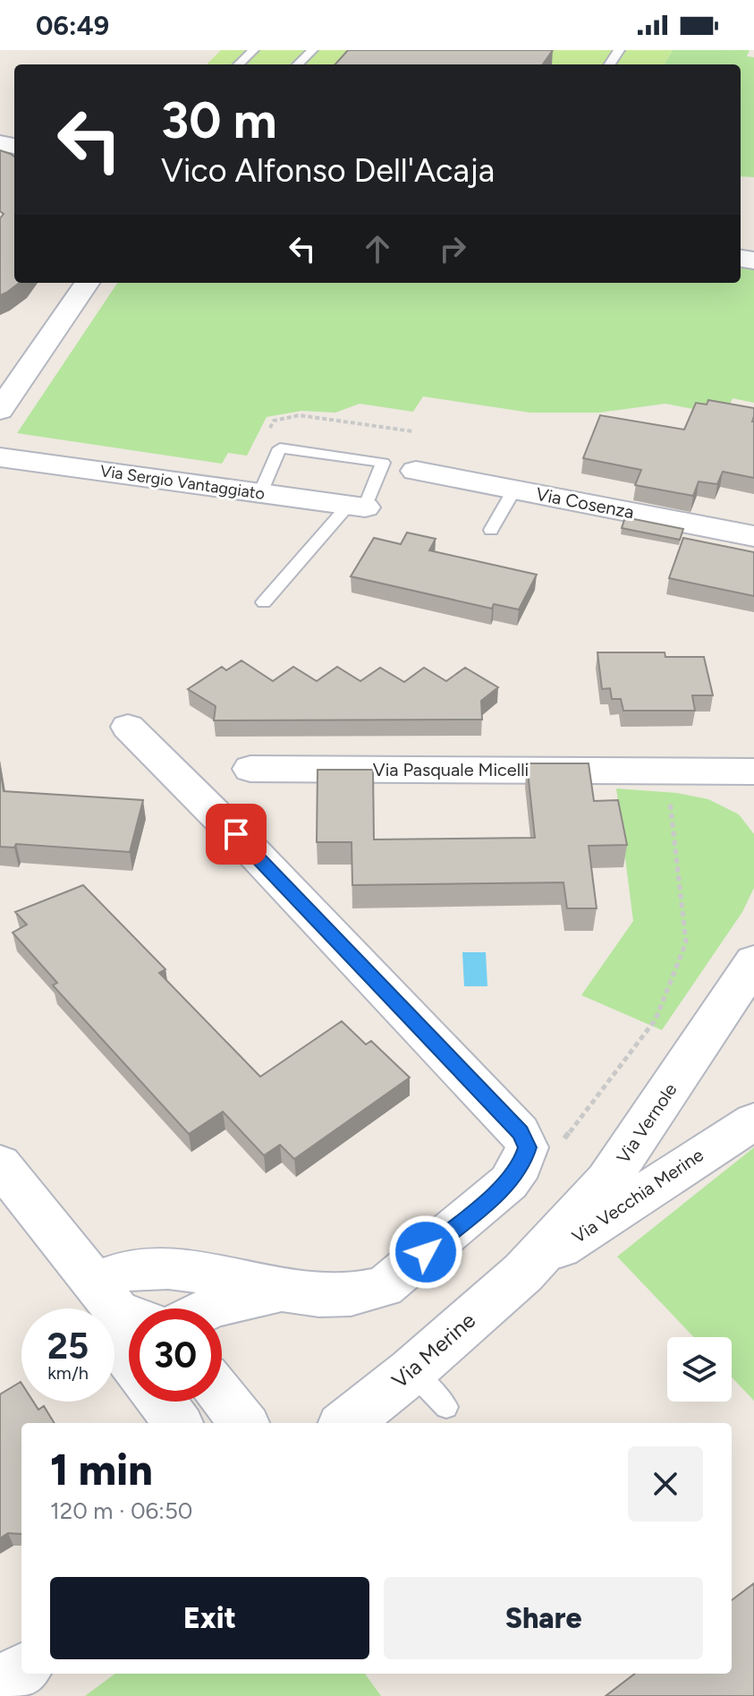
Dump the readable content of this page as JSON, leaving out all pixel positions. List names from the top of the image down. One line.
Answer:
{"streets":{"main road":["Via Vernole","Via Merine"],"street":["Via Sergio Vantaggiato","Via Cosenza","Via Pasquale Micelli","Via Vecchia Merine"]},"crossings":[["Via Vernole","Via Vecchia Merine"],["Via Vernole","Via Merine"],["Via Vecchia Merine","Via Merine"]],"page":{"status":"06:49","turn":["30 m","Vico Alfonso Dell'Acaja"],"speed":"25 km/h","limit":"30","heading":["1 min","120 m · 06:50"],"buttons":["Exit","Share"]}}
